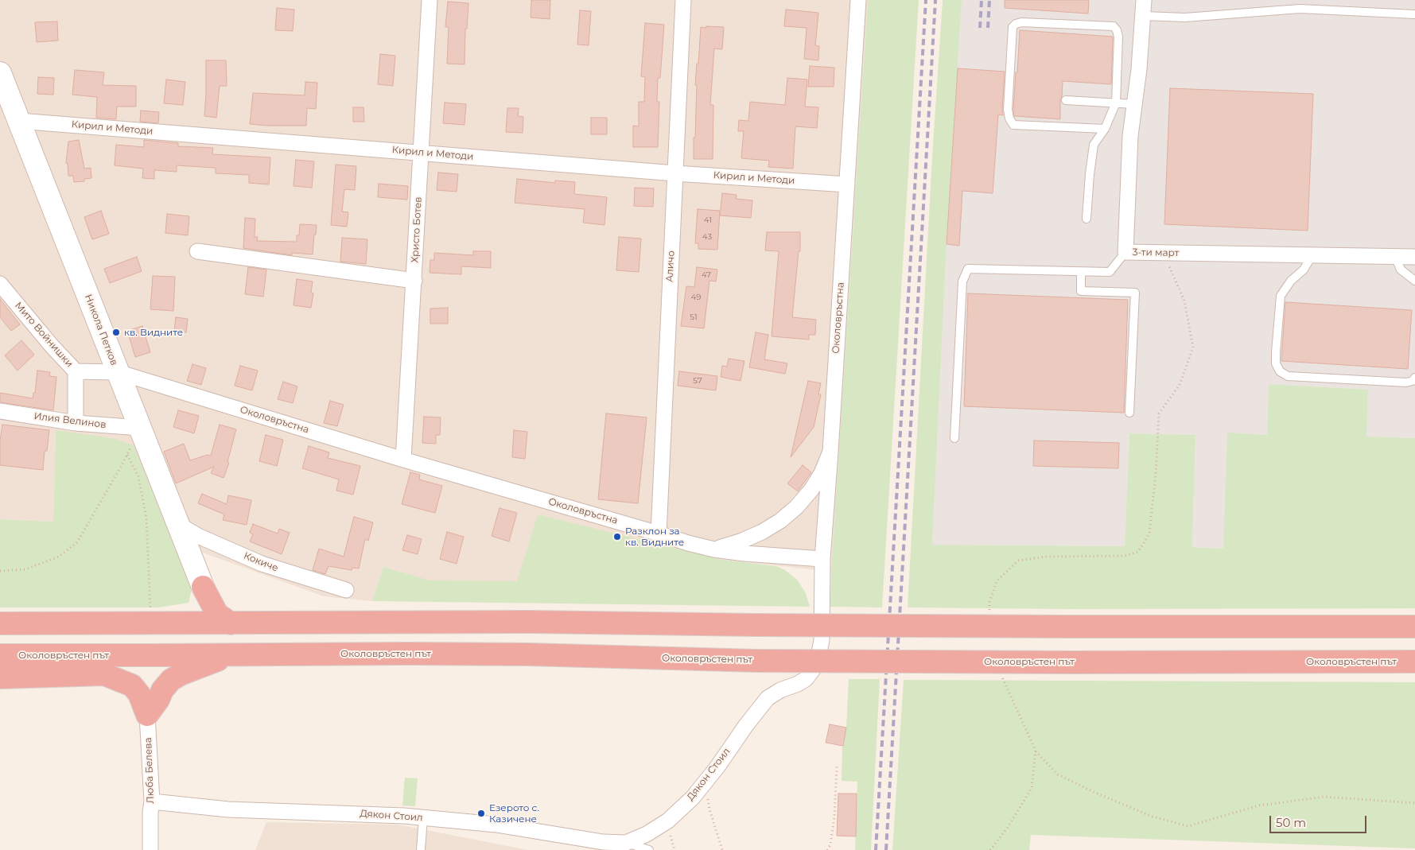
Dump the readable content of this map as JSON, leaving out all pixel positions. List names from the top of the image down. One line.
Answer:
{"streets":{"highway":["Околовръстен път"],"street":["Кирил и Методи","Христо Ботев","3-ти март","Аличо","Околовръстна","Никола Петков","Мито Войнишки","Илия Велинов","Кокиче","Люба Белева","Дякон Стоил"]},"crossings":[["Кирил и Методи","Христо Ботев"],["Кирил и Методи","Аличо"],["Кирил и Методи","Околовръстна"],["Кирил и Методи","Никола Петков"],["Христо Ботев","Околовръстна"],["Аличо","Околовръстна"],["Околовръстна","Никола Петков"],["Околовръстна","Мито Войнишки"],["Околовръстна","Дякон Стоил"],["Никола Петков","Мито Войнишки"],["Никола Петков","Илия Велинов"],["Никола Петков","Кокиче"],["Люба Белева","Дякон Стоил"]],"places":["кв. Видните","Разклон за кв. Видните","Езерото с. Казичене"],"house_numbers":["41","43","47","49","51","57"],"scale_bar":"50 m"}
